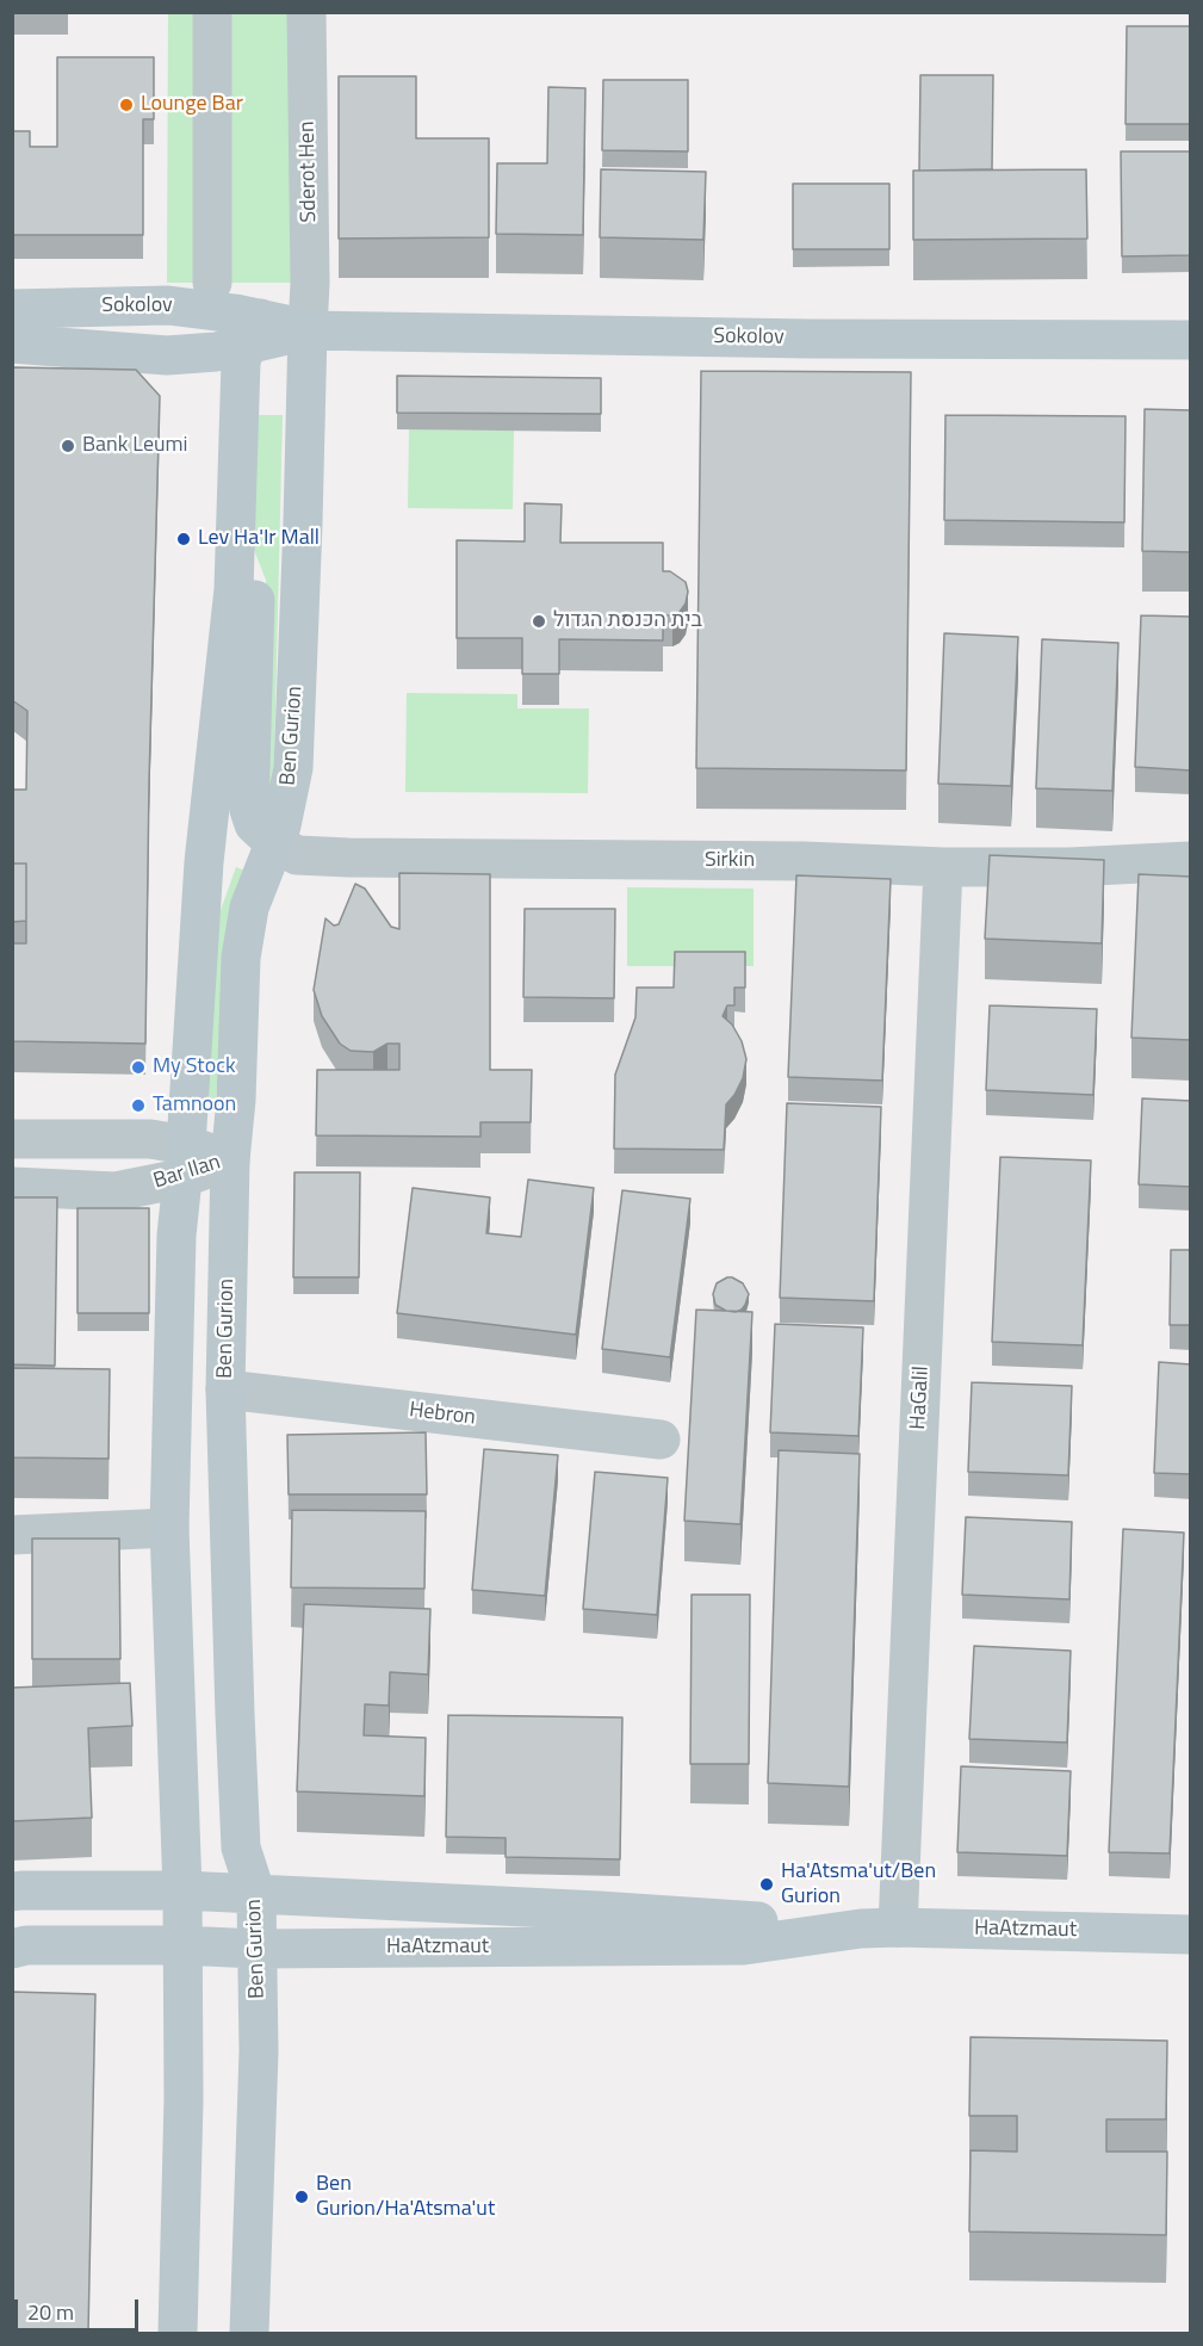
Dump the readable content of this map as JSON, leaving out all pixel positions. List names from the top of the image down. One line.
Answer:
{"streets":{"street":["Sderot Hen","Sokolov","Ben Gurion","Sirkin","Bar Ilan","HaGalil","Hebron","HaAtzmaut"]},"crossings":[["Sderot Hen","Sokolov"],["Sderot Hen","Ben Gurion"],["Sokolov","Ben Gurion"],["Ben Gurion","Sirkin"],["Ben Gurion","Bar Ilan"],["Ben Gurion","Hebron"],["Ben Gurion","HaAtzmaut"],["Sirkin","HaGalil"],["HaGalil","HaAtzmaut"]],"places":["Lounge Bar","Bank Leumi","Lev Ha'Ir Mall","בית הכנסת הגדול","My Stock","Tamnoon","Ha'Atsma'ut/Ben Gurion","Ben Gurion/Ha'Atsma'ut"],"scale_bar":"20 m"}
